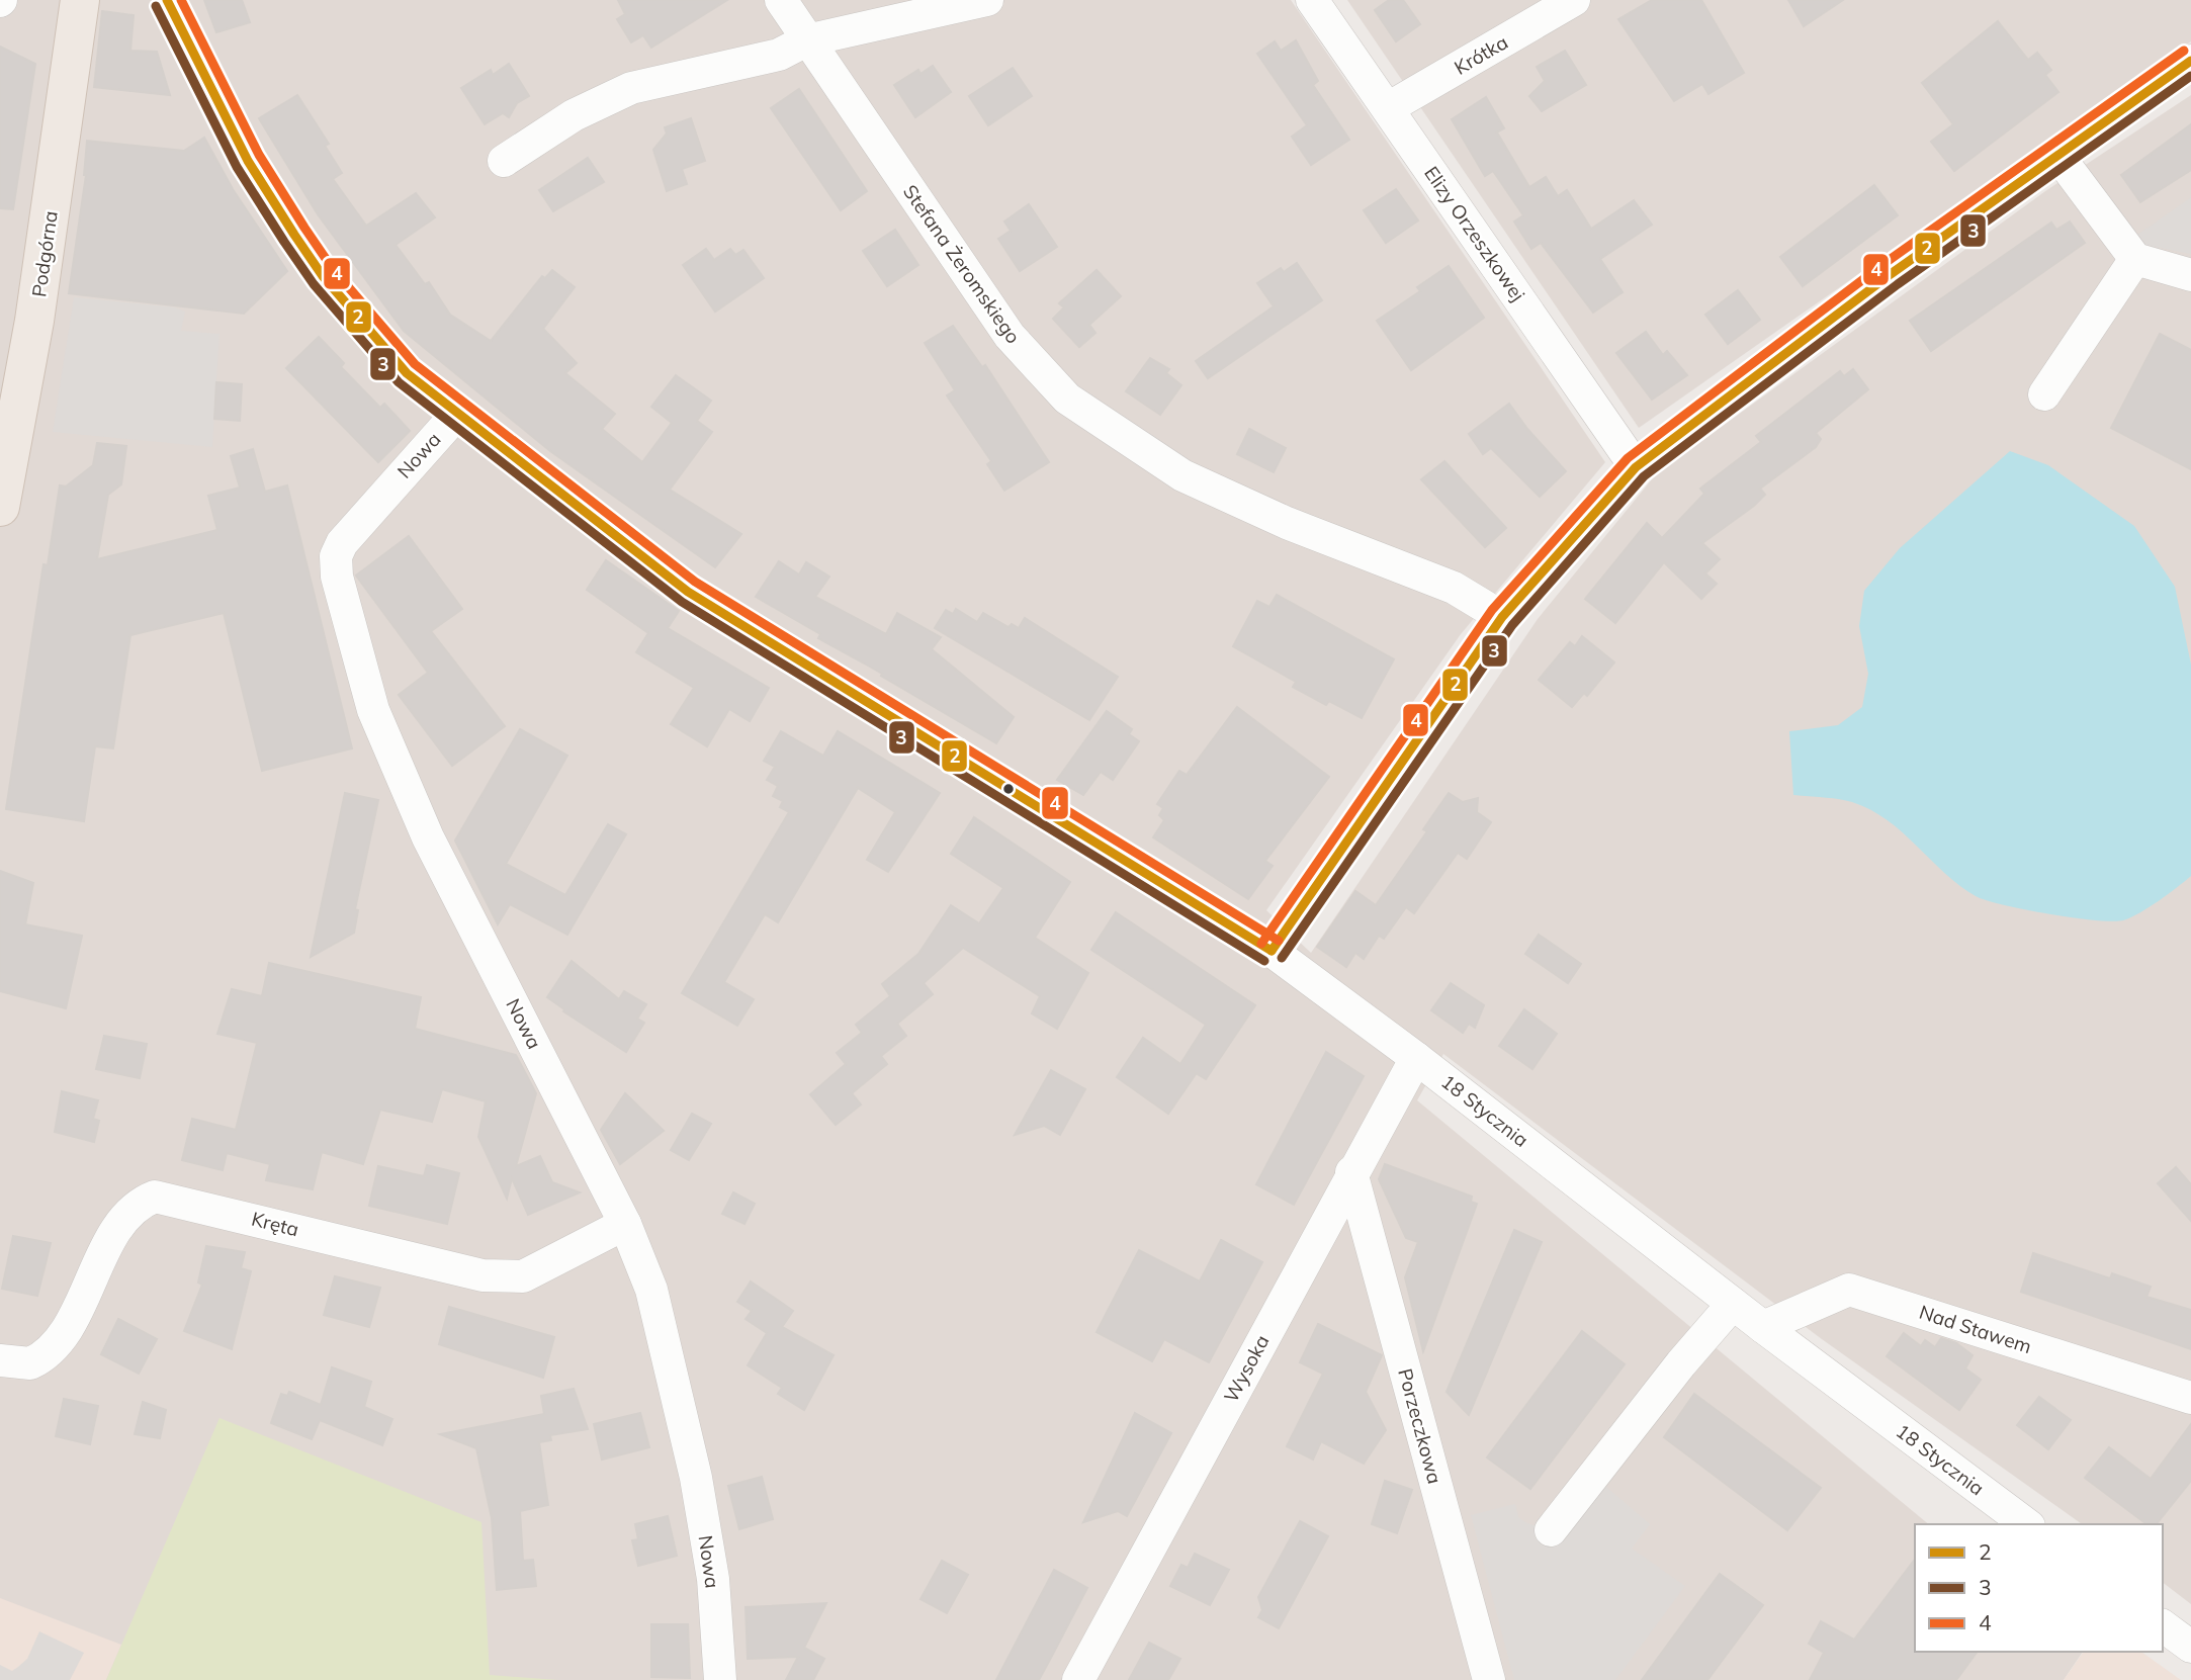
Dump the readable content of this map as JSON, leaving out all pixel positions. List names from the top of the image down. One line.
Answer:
{"streets":{"main road":["Podgórna"],"street":["Krótka","Elizy Orzeszkowej","Stefana Żeromskiego","Nowa","18 Stycznia","Kręta","Nad Stawem","Wysoka","Porzeczkowa"]},"crossings":[["Krótka","Elizy Orzeszkowej"],["Nowa","18 Stycznia"],["Nowa","Kręta"],["18 Stycznia","Nad Stawem"],["18 Stycznia","Wysoka"],["Wysoka","Porzeczkowa"]],"lines":["transit line 2","transit line 4","transit line 3"],"legend":["2","3","4"]}
